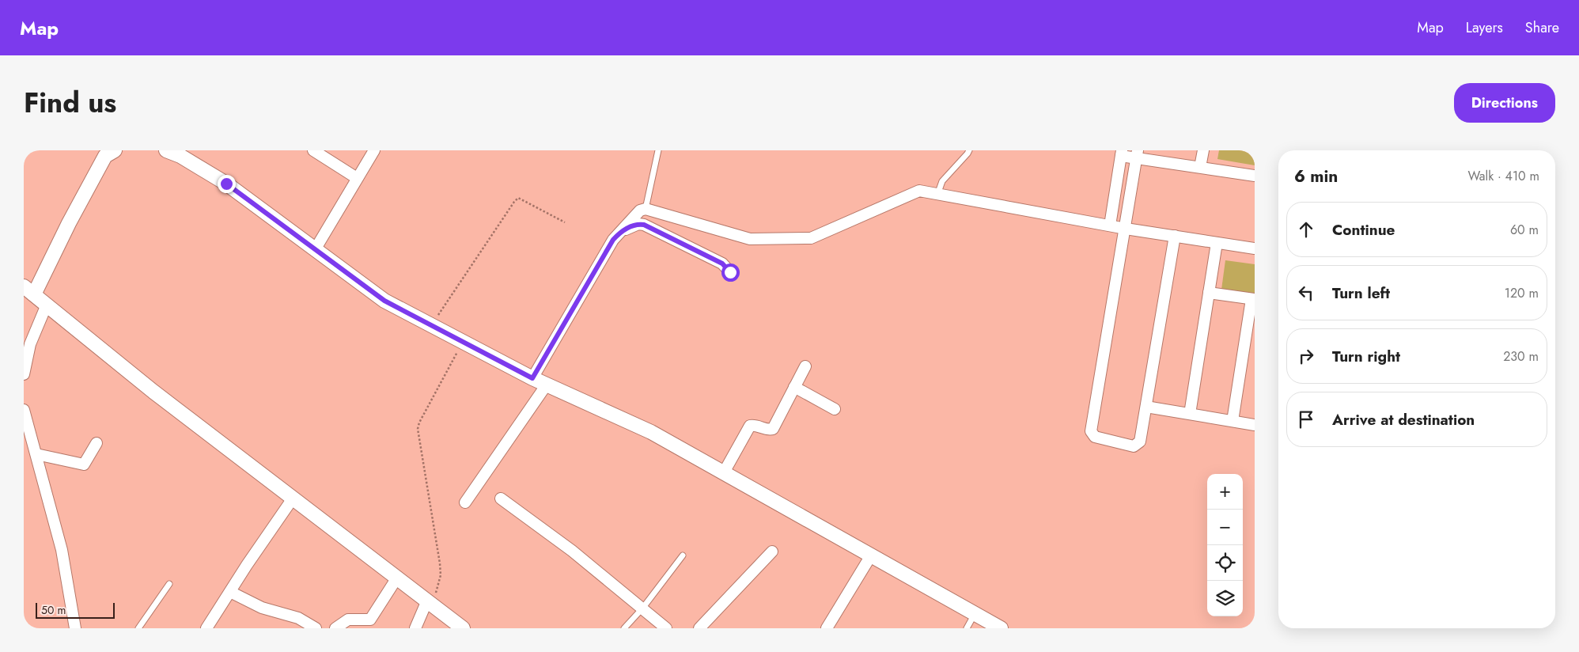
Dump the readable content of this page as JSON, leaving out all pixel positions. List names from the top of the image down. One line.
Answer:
{"scale_bar":"50 m","page":{"header":"Map","nav":["Map","Layers","Share"],"title":"Find us","buttons":"Directions","heading":["6 min","Walk · 410 m"],"list":[["Continue","60 m"],["Turn left","120 m"],["Turn right","230 m"],"Arrive at destination"],"map_buttons":["+","−"],"scale":"50 m"}}
